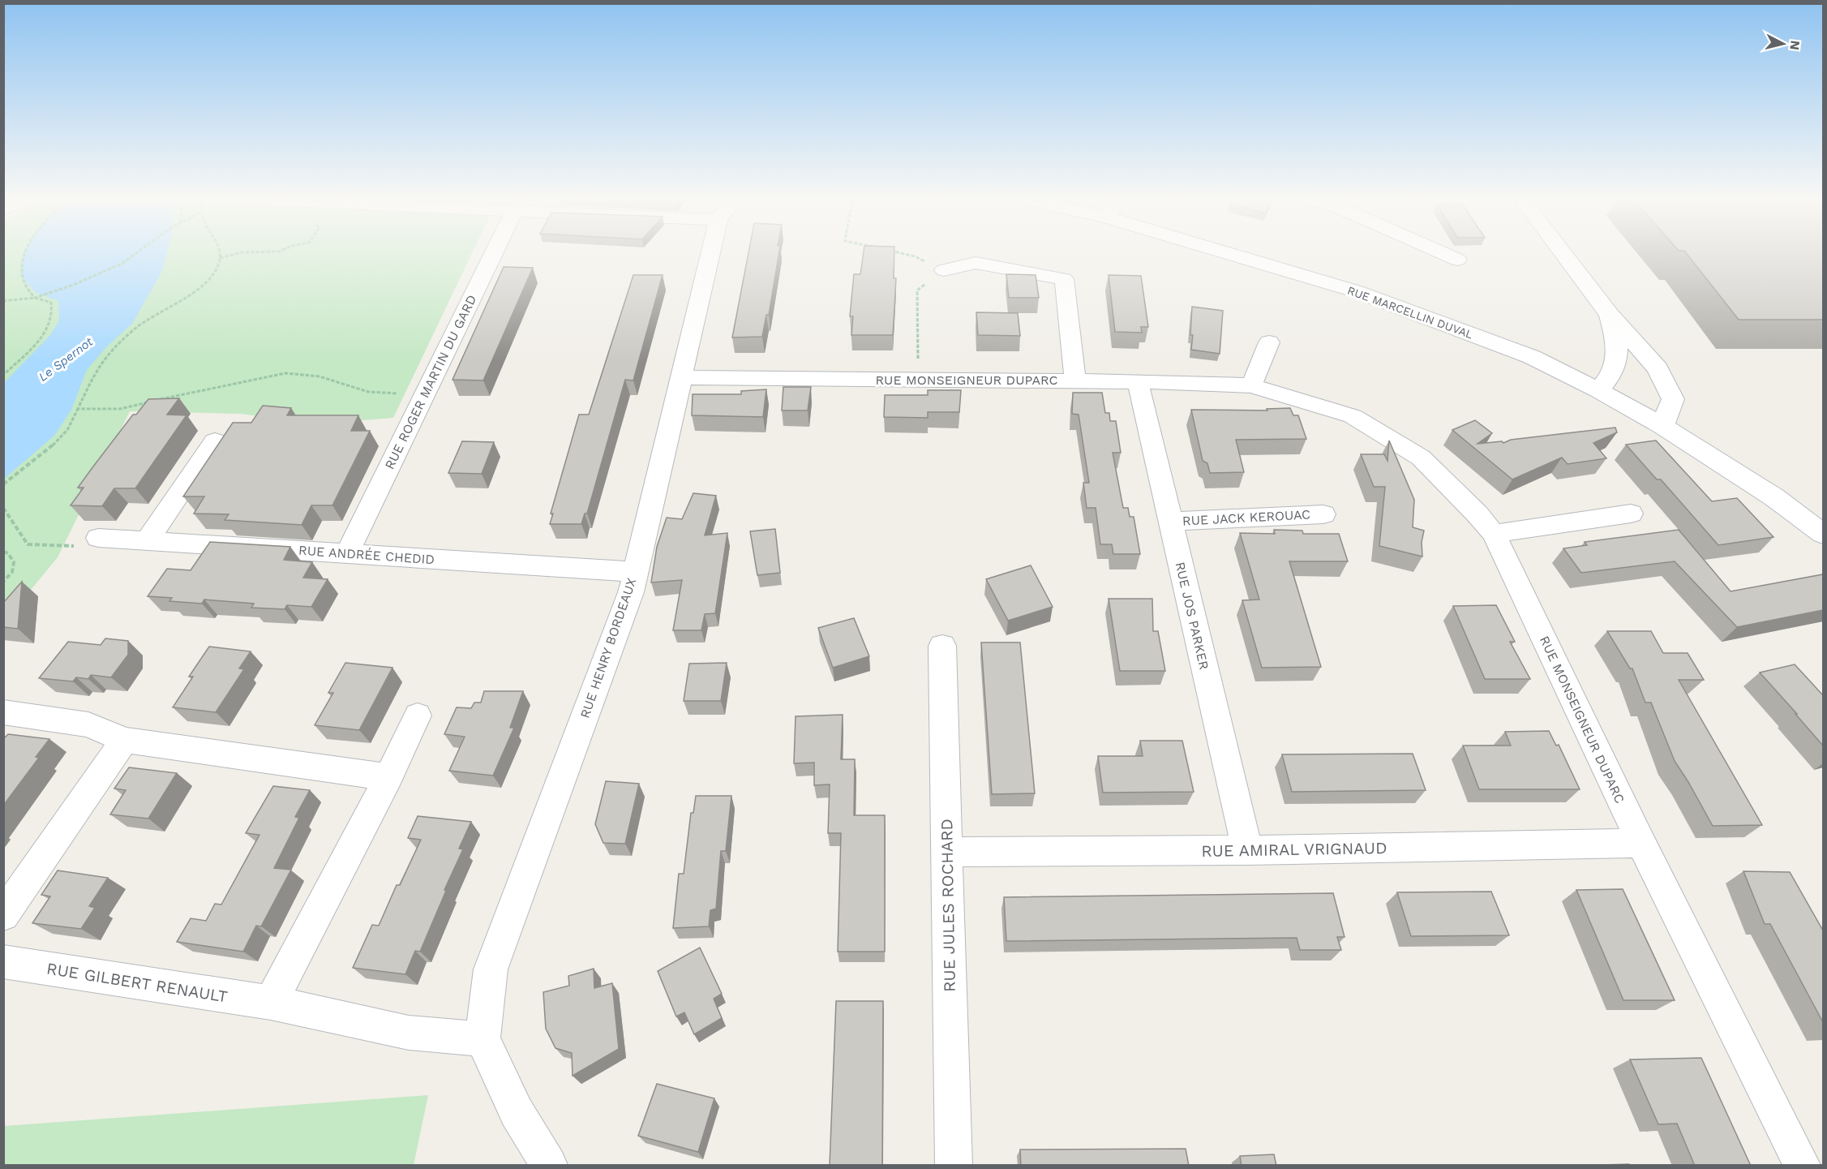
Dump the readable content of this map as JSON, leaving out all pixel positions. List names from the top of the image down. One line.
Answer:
{"streets":{"main road":["RUE MARCELLIN DUVAL"],"street":["RUE MONSEIGNEUR DUPARC","RUE ROGER MARTIN DU GARD","RUE JACK KEROUAC","RUE ANDRÉE CHEDID","RUE JOS PARKER","RUE HENRY BORDEAUX","RUE AMIRAL VRIGNAUD","RUE JULES ROCHARD","RUE GILBERT RENAULT"]},"crossings":[["RUE MONSEIGNEUR DUPARC","RUE JOS PARKER"],["RUE MONSEIGNEUR DUPARC","RUE HENRY BORDEAUX"],["RUE MONSEIGNEUR DUPARC","RUE AMIRAL VRIGNAUD"],["RUE ROGER MARTIN DU GARD","RUE ANDRÉE CHEDID"],["RUE JACK KEROUAC","RUE JOS PARKER"],["RUE ANDRÉE CHEDID","RUE HENRY BORDEAUX"],["RUE JOS PARKER","RUE AMIRAL VRIGNAUD"],["RUE HENRY BORDEAUX","RUE GILBERT RENAULT"],["RUE AMIRAL VRIGNAUD","RUE JULES ROCHARD"]],"water":["Le Spernot"],"north":"right"}
